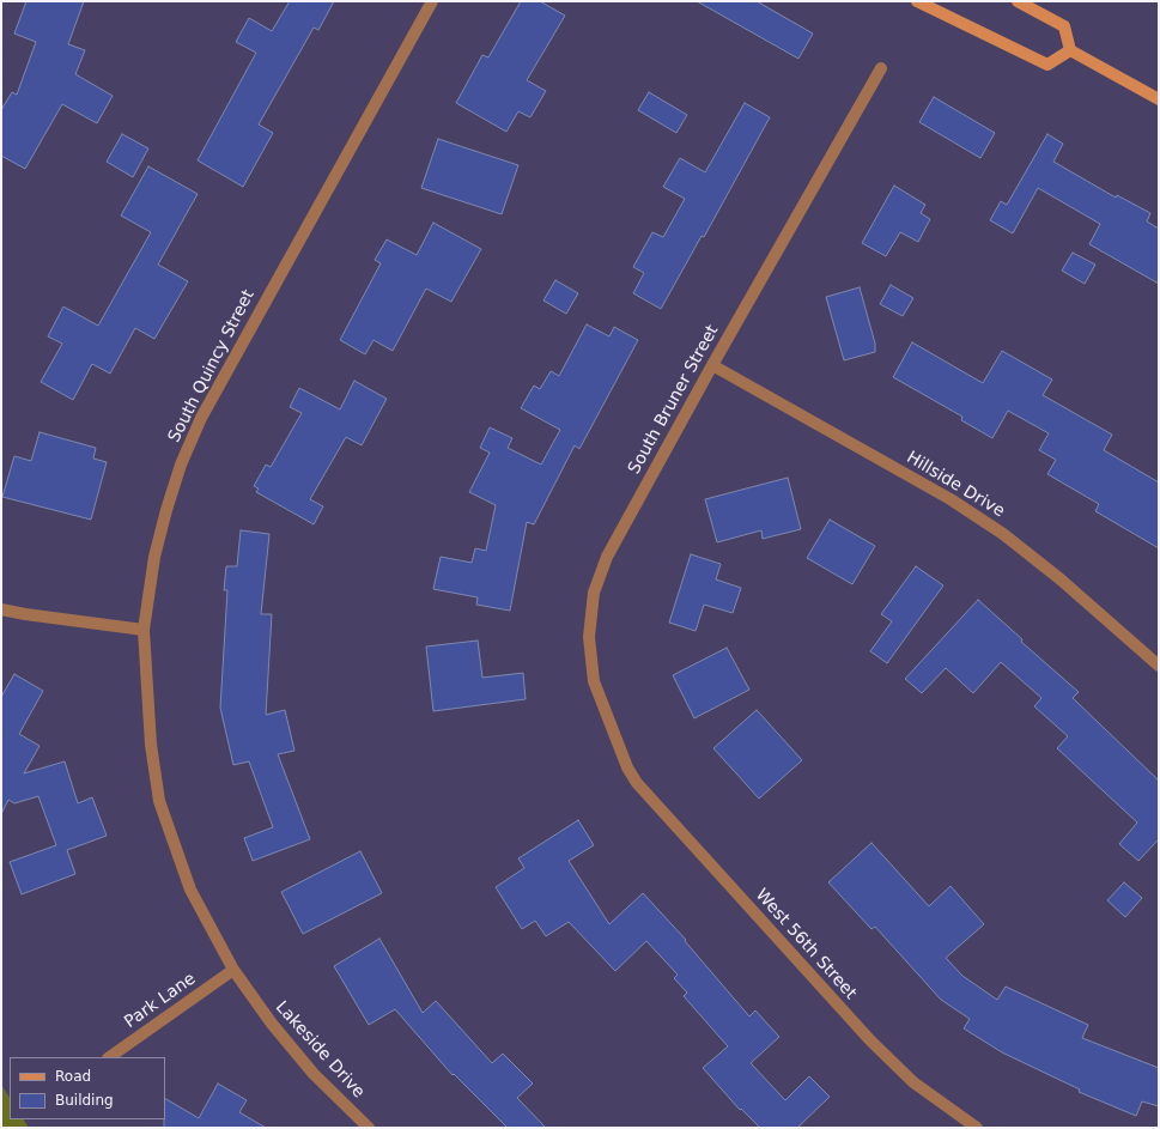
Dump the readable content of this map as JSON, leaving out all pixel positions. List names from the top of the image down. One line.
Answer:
{"streets":{"street":["South Quincy Street","South Bruner Street","Hillside Drive","West 56th Street","Park Lane","Lakeside Drive"]},"crossings":[["South Quincy Street","Park Lane"],["South Quincy Street","Lakeside Drive"],["South Bruner Street","Hillside Drive"],["South Bruner Street","West 56th Street"],["Park Lane","Lakeside Drive"]],"legend":["Road","Building"]}
